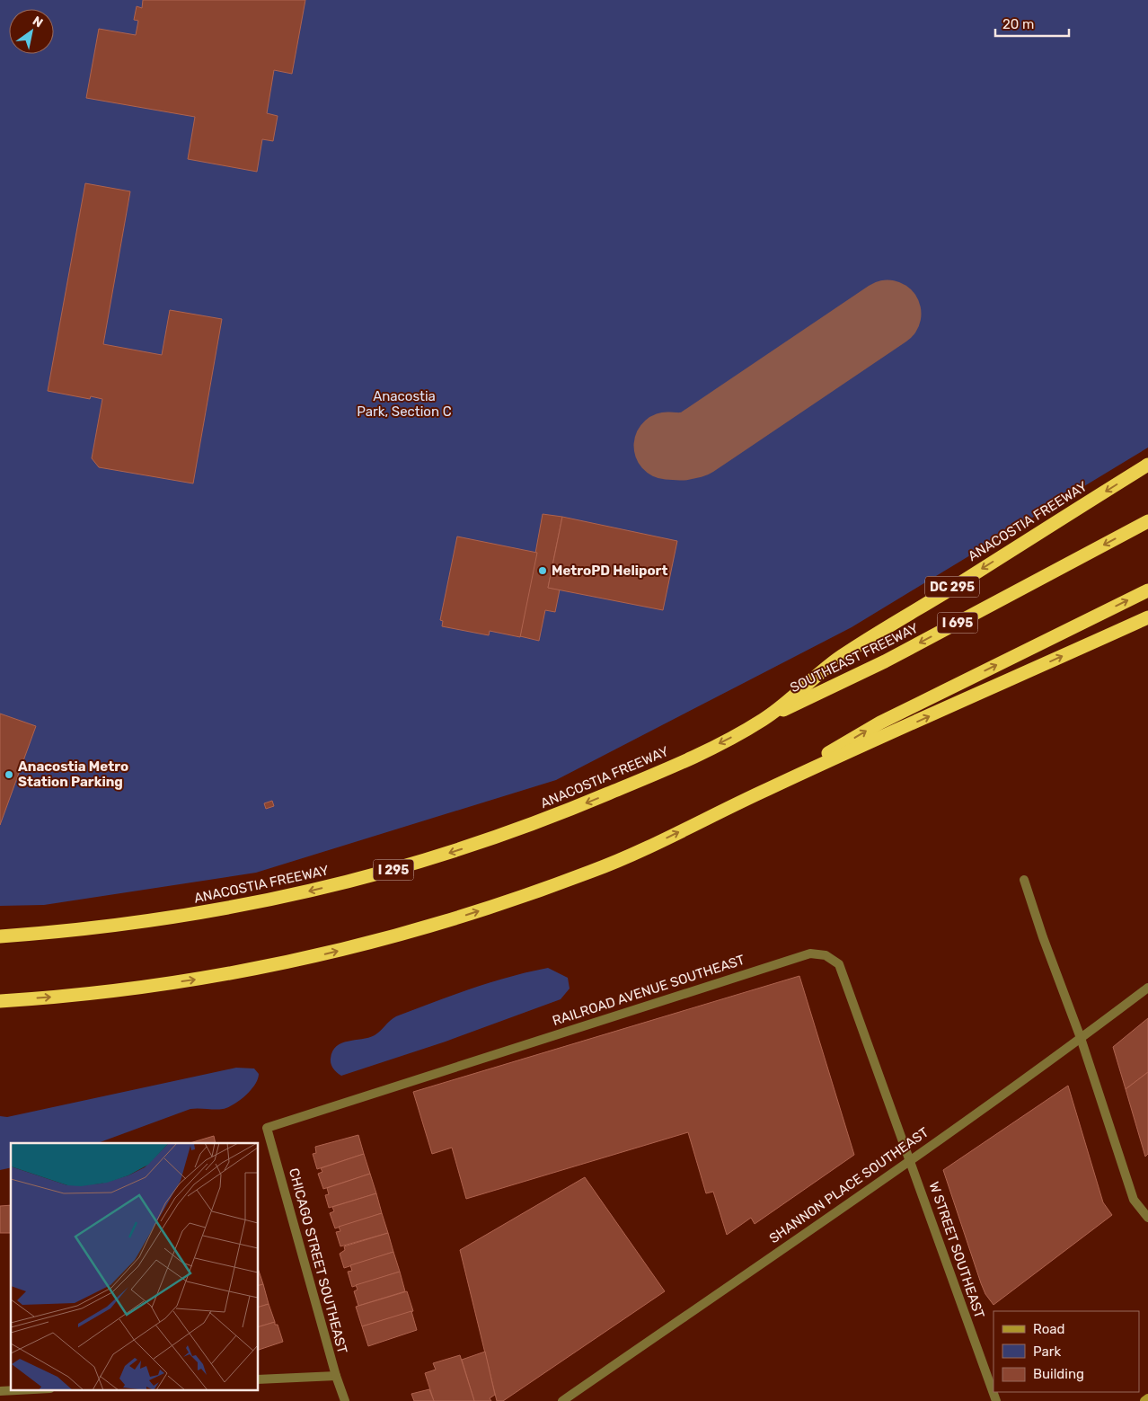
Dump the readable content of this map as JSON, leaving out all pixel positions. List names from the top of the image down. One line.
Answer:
{"streets":{"highway":["ANACOSTIA FREEWAY","DC 295","I 695","SOUTHEAST FREEWAY","I 295"],"street":["RAILROAD AVENUE SOUTHEAST","SHANNON PLACE SOUTHEAST","W STREET SOUTHEAST","CHICAGO STREET SOUTHEAST"]},"crossings":[["ANACOSTIA FREEWAY","SOUTHEAST FREEWAY"],["RAILROAD AVENUE SOUTHEAST","SHANNON PLACE SOUTHEAST"],["RAILROAD AVENUE SOUTHEAST","W STREET SOUTHEAST"],["RAILROAD AVENUE SOUTHEAST","CHICAGO STREET SOUTHEAST"],["SHANNON PLACE SOUTHEAST","W STREET SOUTHEAST"]],"parks":["Anacostia Park, Section C"],"places":["MetroPD Heliport","Anacostia Metro Station Parking"],"legend":["Road","Park","Building"],"scale_bar":"20 m","north":"top right"}
